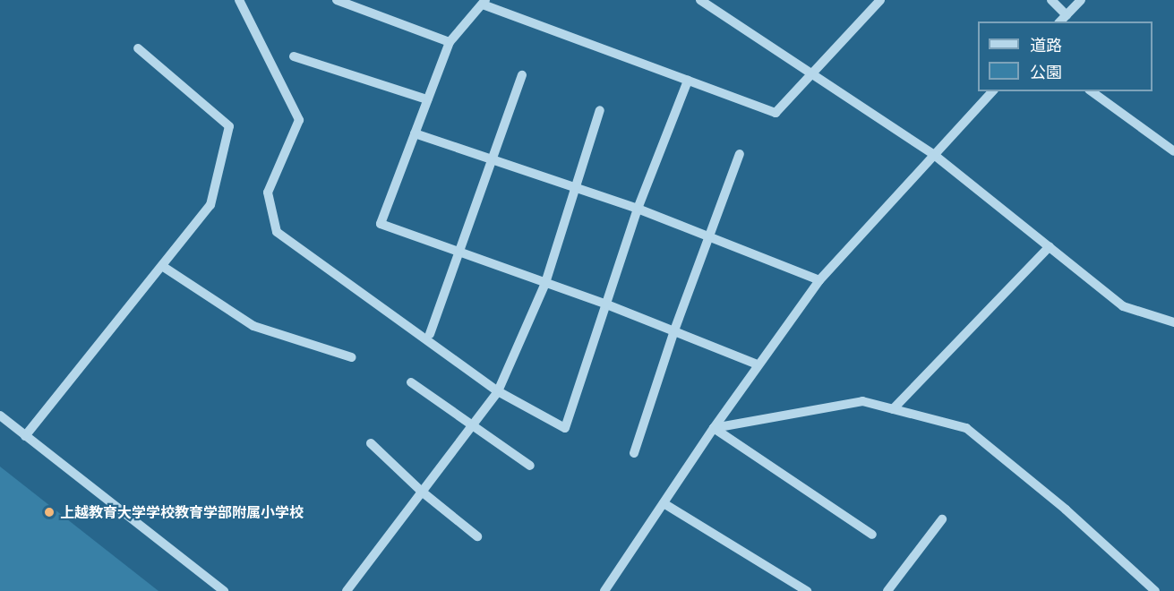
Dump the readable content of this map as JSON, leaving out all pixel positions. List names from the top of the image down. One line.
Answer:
{"places":["上越教育大学学校教育学部附属小学校"],"legend":["道路","公園"]}
